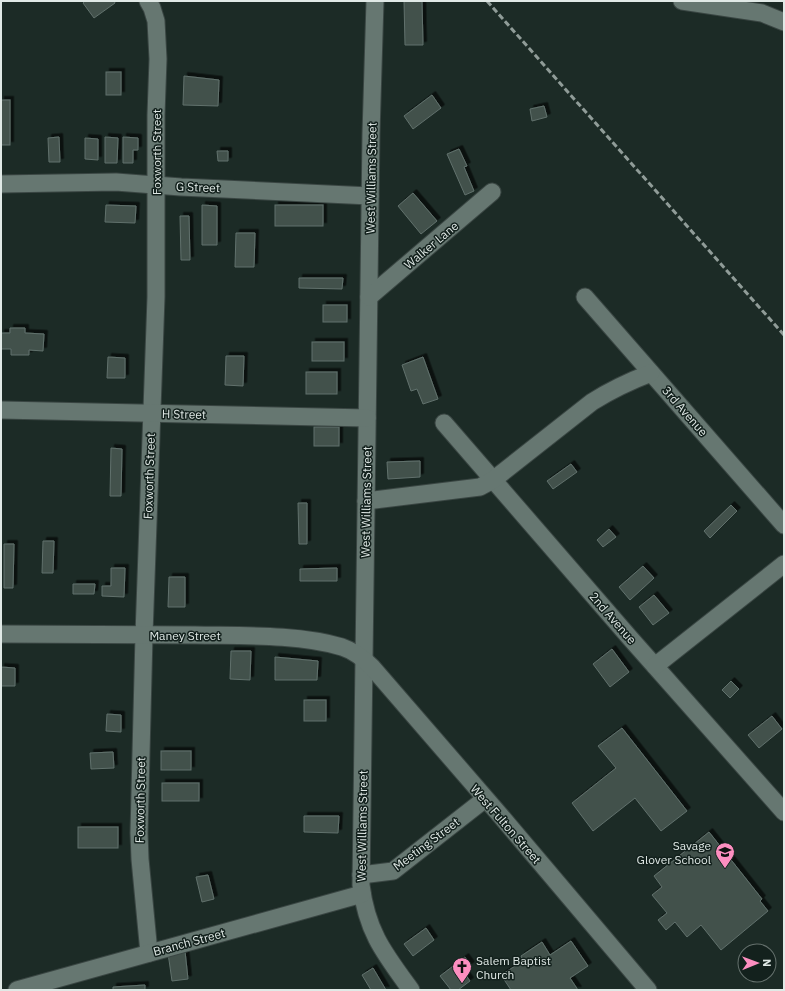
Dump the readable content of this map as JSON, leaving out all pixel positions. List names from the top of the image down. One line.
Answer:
{"streets":{"street":["Foxworth Street","West Williams Street","G Street","Walker Lane","3rd Avenue","H Street","2nd Avenue","Maney Street","West Fulton Street","Meeting Street","Branch Street"]},"crossings":[["Foxworth Street","G Street"],["Foxworth Street","H Street"],["Foxworth Street","Maney Street"],["Foxworth Street","Branch Street"],["West Williams Street","G Street"],["West Williams Street","Walker Lane"],["West Williams Street","H Street"],["West Williams Street","Maney Street"],["West Williams Street","West Fulton Street"],["West Williams Street","Meeting Street"],["West Williams Street","Branch Street"],["Maney Street","West Fulton Street"],["West Fulton Street","Meeting Street"]],"places":{"school or university":["Savage Glover School"],"church":["Salem Baptist Church"]},"north":"right"}
